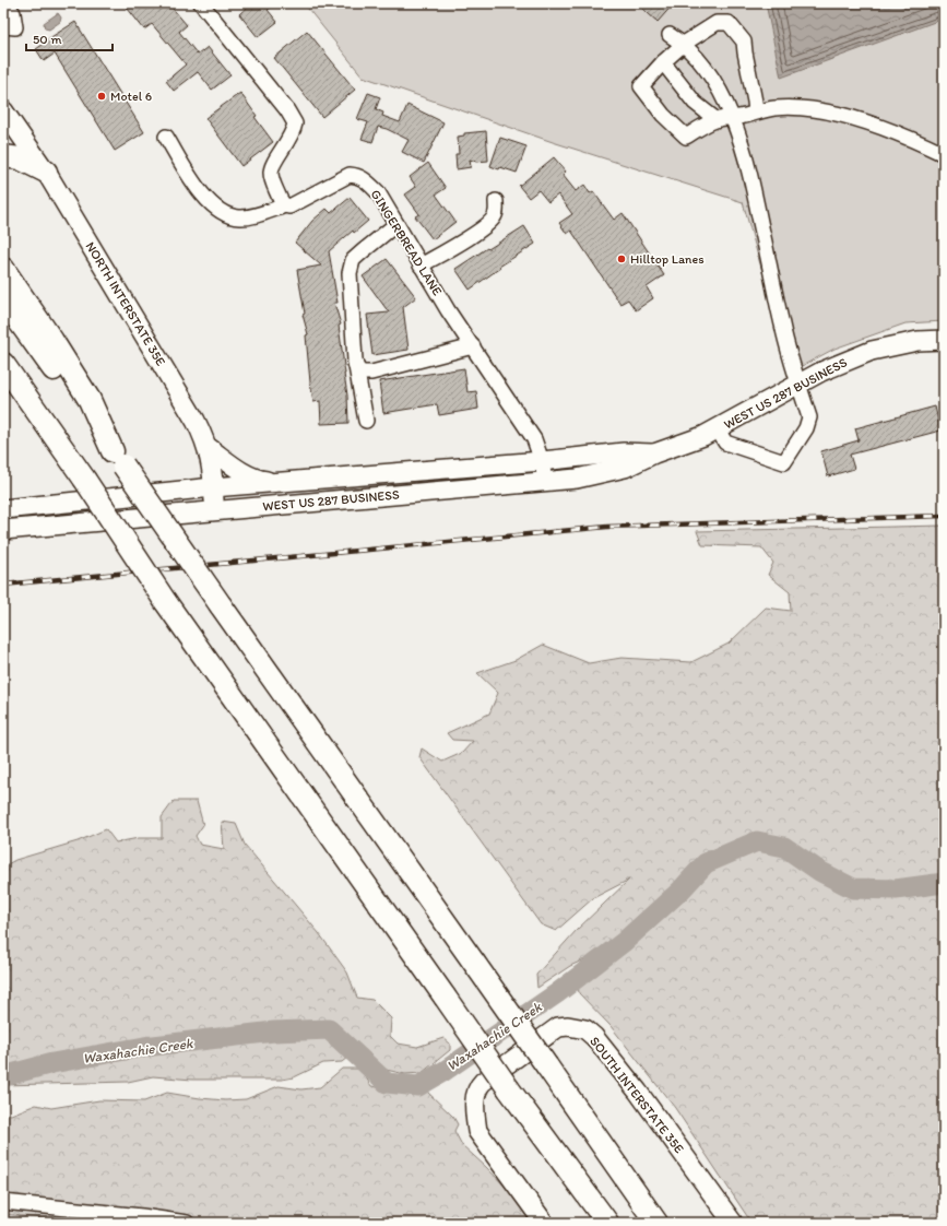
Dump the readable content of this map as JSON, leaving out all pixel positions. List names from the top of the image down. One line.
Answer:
{"streets":{"main road":["NORTH INTERSTATE 35E","WEST US 287 BUSINESS","SOUTH INTERSTATE 35E"],"street":["GINGERBREAD LANE"]},"crossings":[["GINGERBREAD LANE","WEST US 287 BUSINESS"],["NORTH INTERSTATE 35E","WEST US 287 BUSINESS"]],"water":["Waxahachie Creek"],"places":["Motel 6","Hilltop Lanes"],"scale_bar":"50 m"}
